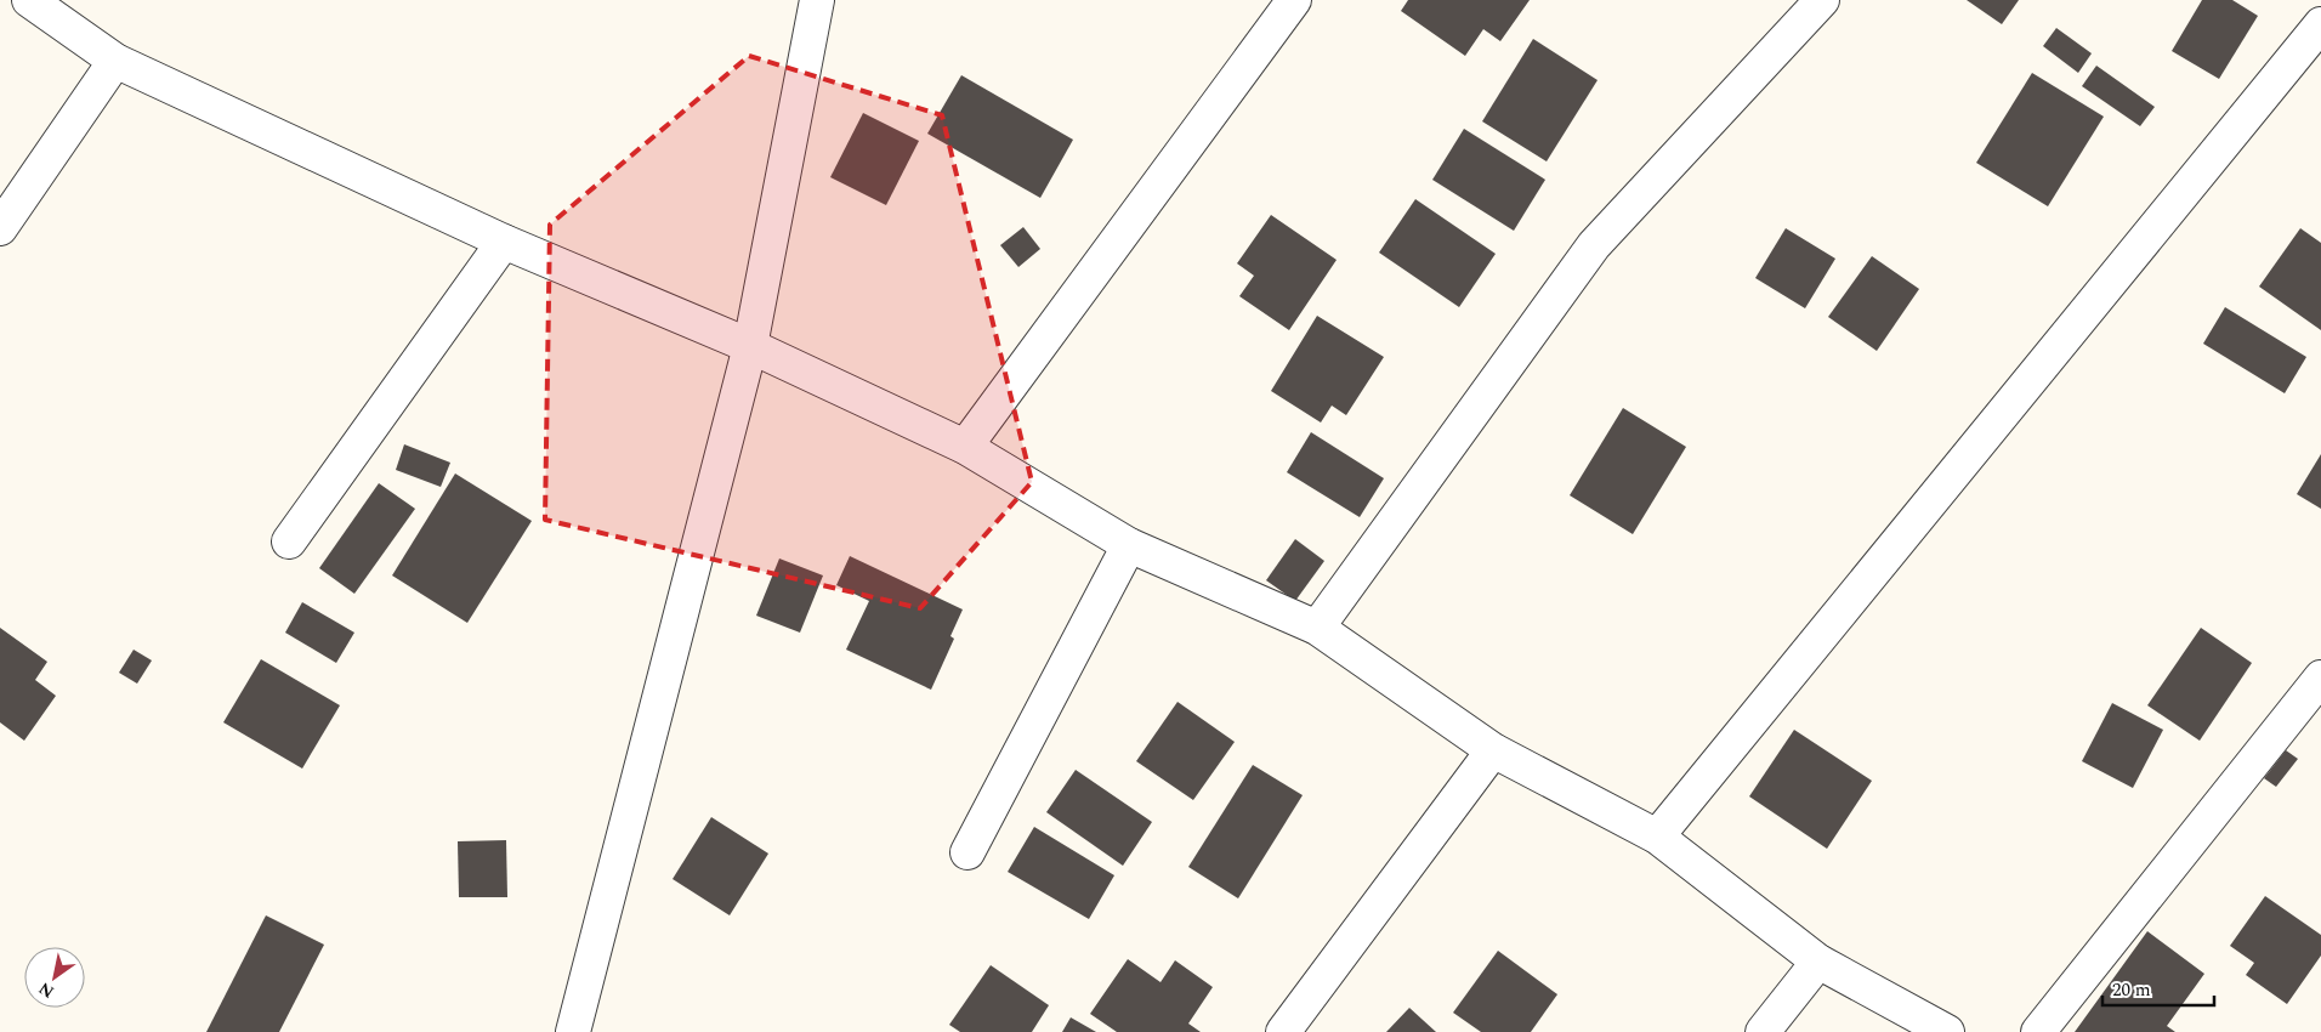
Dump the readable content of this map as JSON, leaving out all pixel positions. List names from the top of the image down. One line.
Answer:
{"scale_bar":"20 m","north":"bottom left"}
